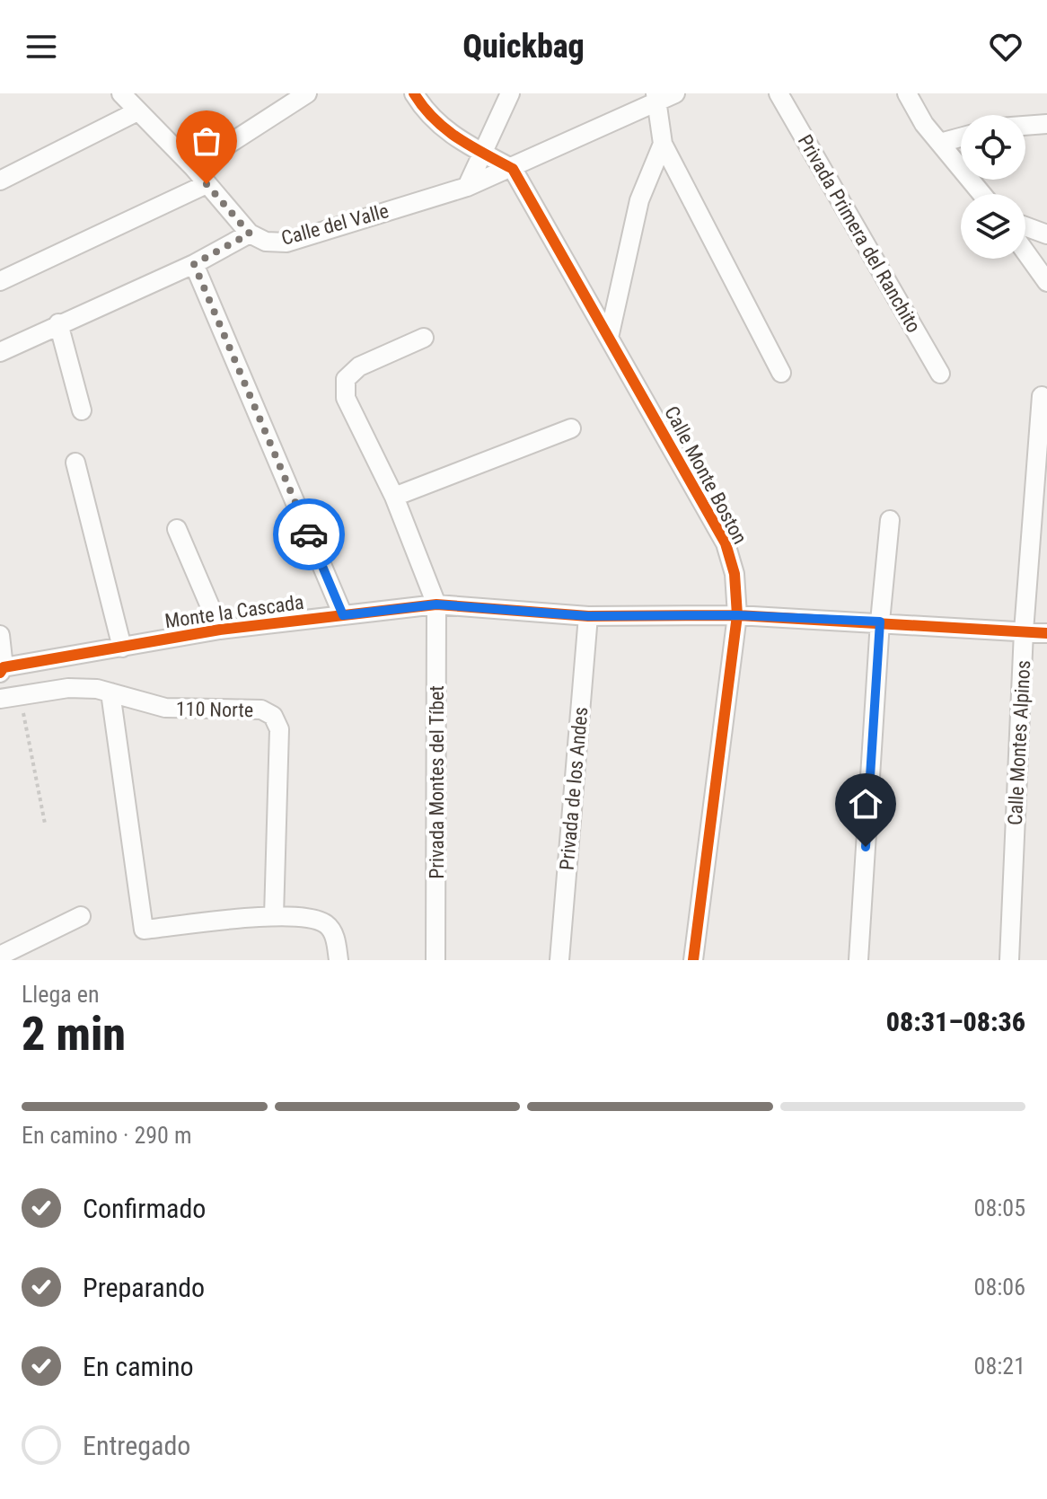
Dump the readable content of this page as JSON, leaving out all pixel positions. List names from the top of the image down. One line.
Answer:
{"streets":{"street":["Calle del Valle","Privada Primera del Ranchito","Calle Monte Boston","Monte la Cascada","110 Norte","Calle Montes Alpinos","Privada Montes del Tíbet","Privada de los Andes"]},"crossings":[["Calle del Valle","Calle Monte Boston"],["Calle Monte Boston","Monte la Cascada"],["Monte la Cascada","Calle Montes Alpinos"],["Monte la Cascada","Privada Montes del Tíbet"],["Monte la Cascada","Privada de los Andes"]],"page":{"header":"Quickbag","heading":["2 min","Llega en","08:31–08:36"],"bar":"En camino · 290 m","list":[["Confirmado","08:05"],["Preparando","08:06"],["En camino","08:21"],"Entregado"]}}
